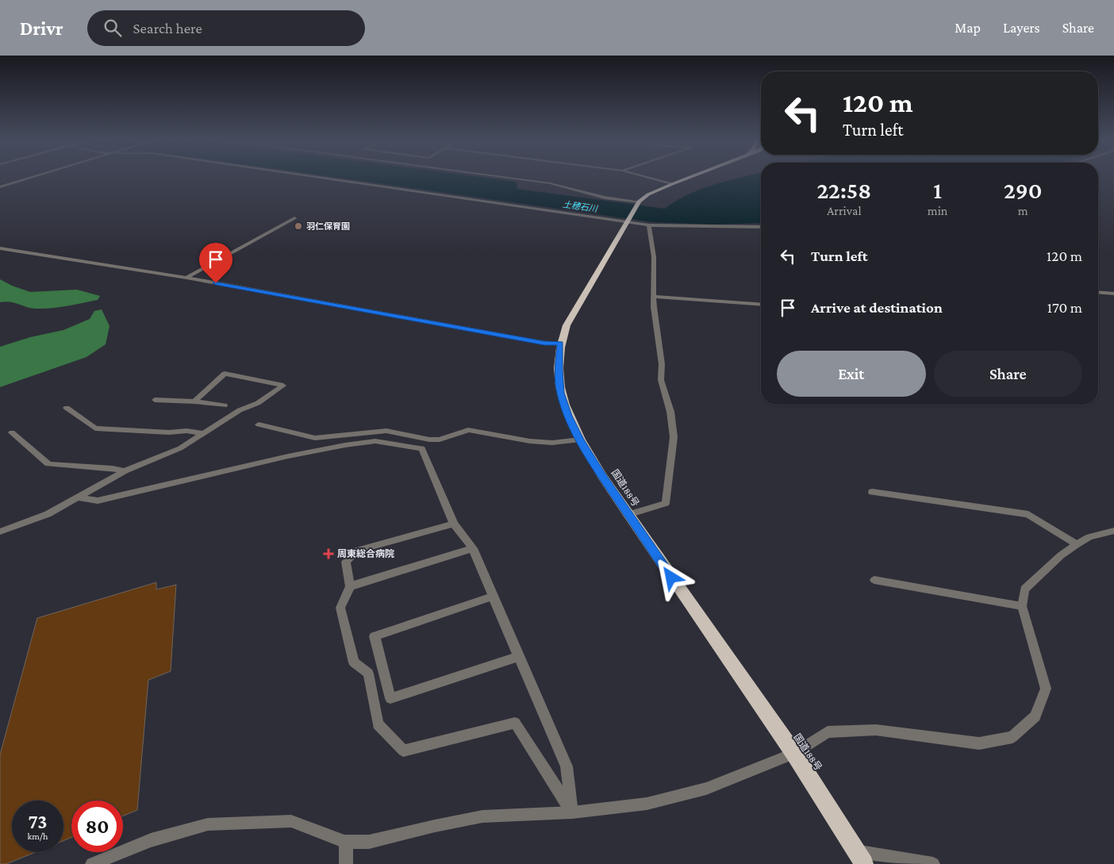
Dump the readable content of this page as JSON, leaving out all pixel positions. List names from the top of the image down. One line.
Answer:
{"streets":{"highway":["国道188号"]},"water":["土穂石川"],"places":{"other":["羽仁保育園"],"health":["周東総合病院"]},"page":{"header":"Drivr","search":"Search here","nav":["Map","Layers","Share"],"turn":["120 m","Turn left"],"eta":["22:58","Arrival","1","min","290","m"],"list":[{"name":"Turn left","value":"120 m"},{"name":"Arrive at destination","value":"170 m"}],"buttons":["Exit","Share"],"speed":"73 km/h","limit":"80"}}
